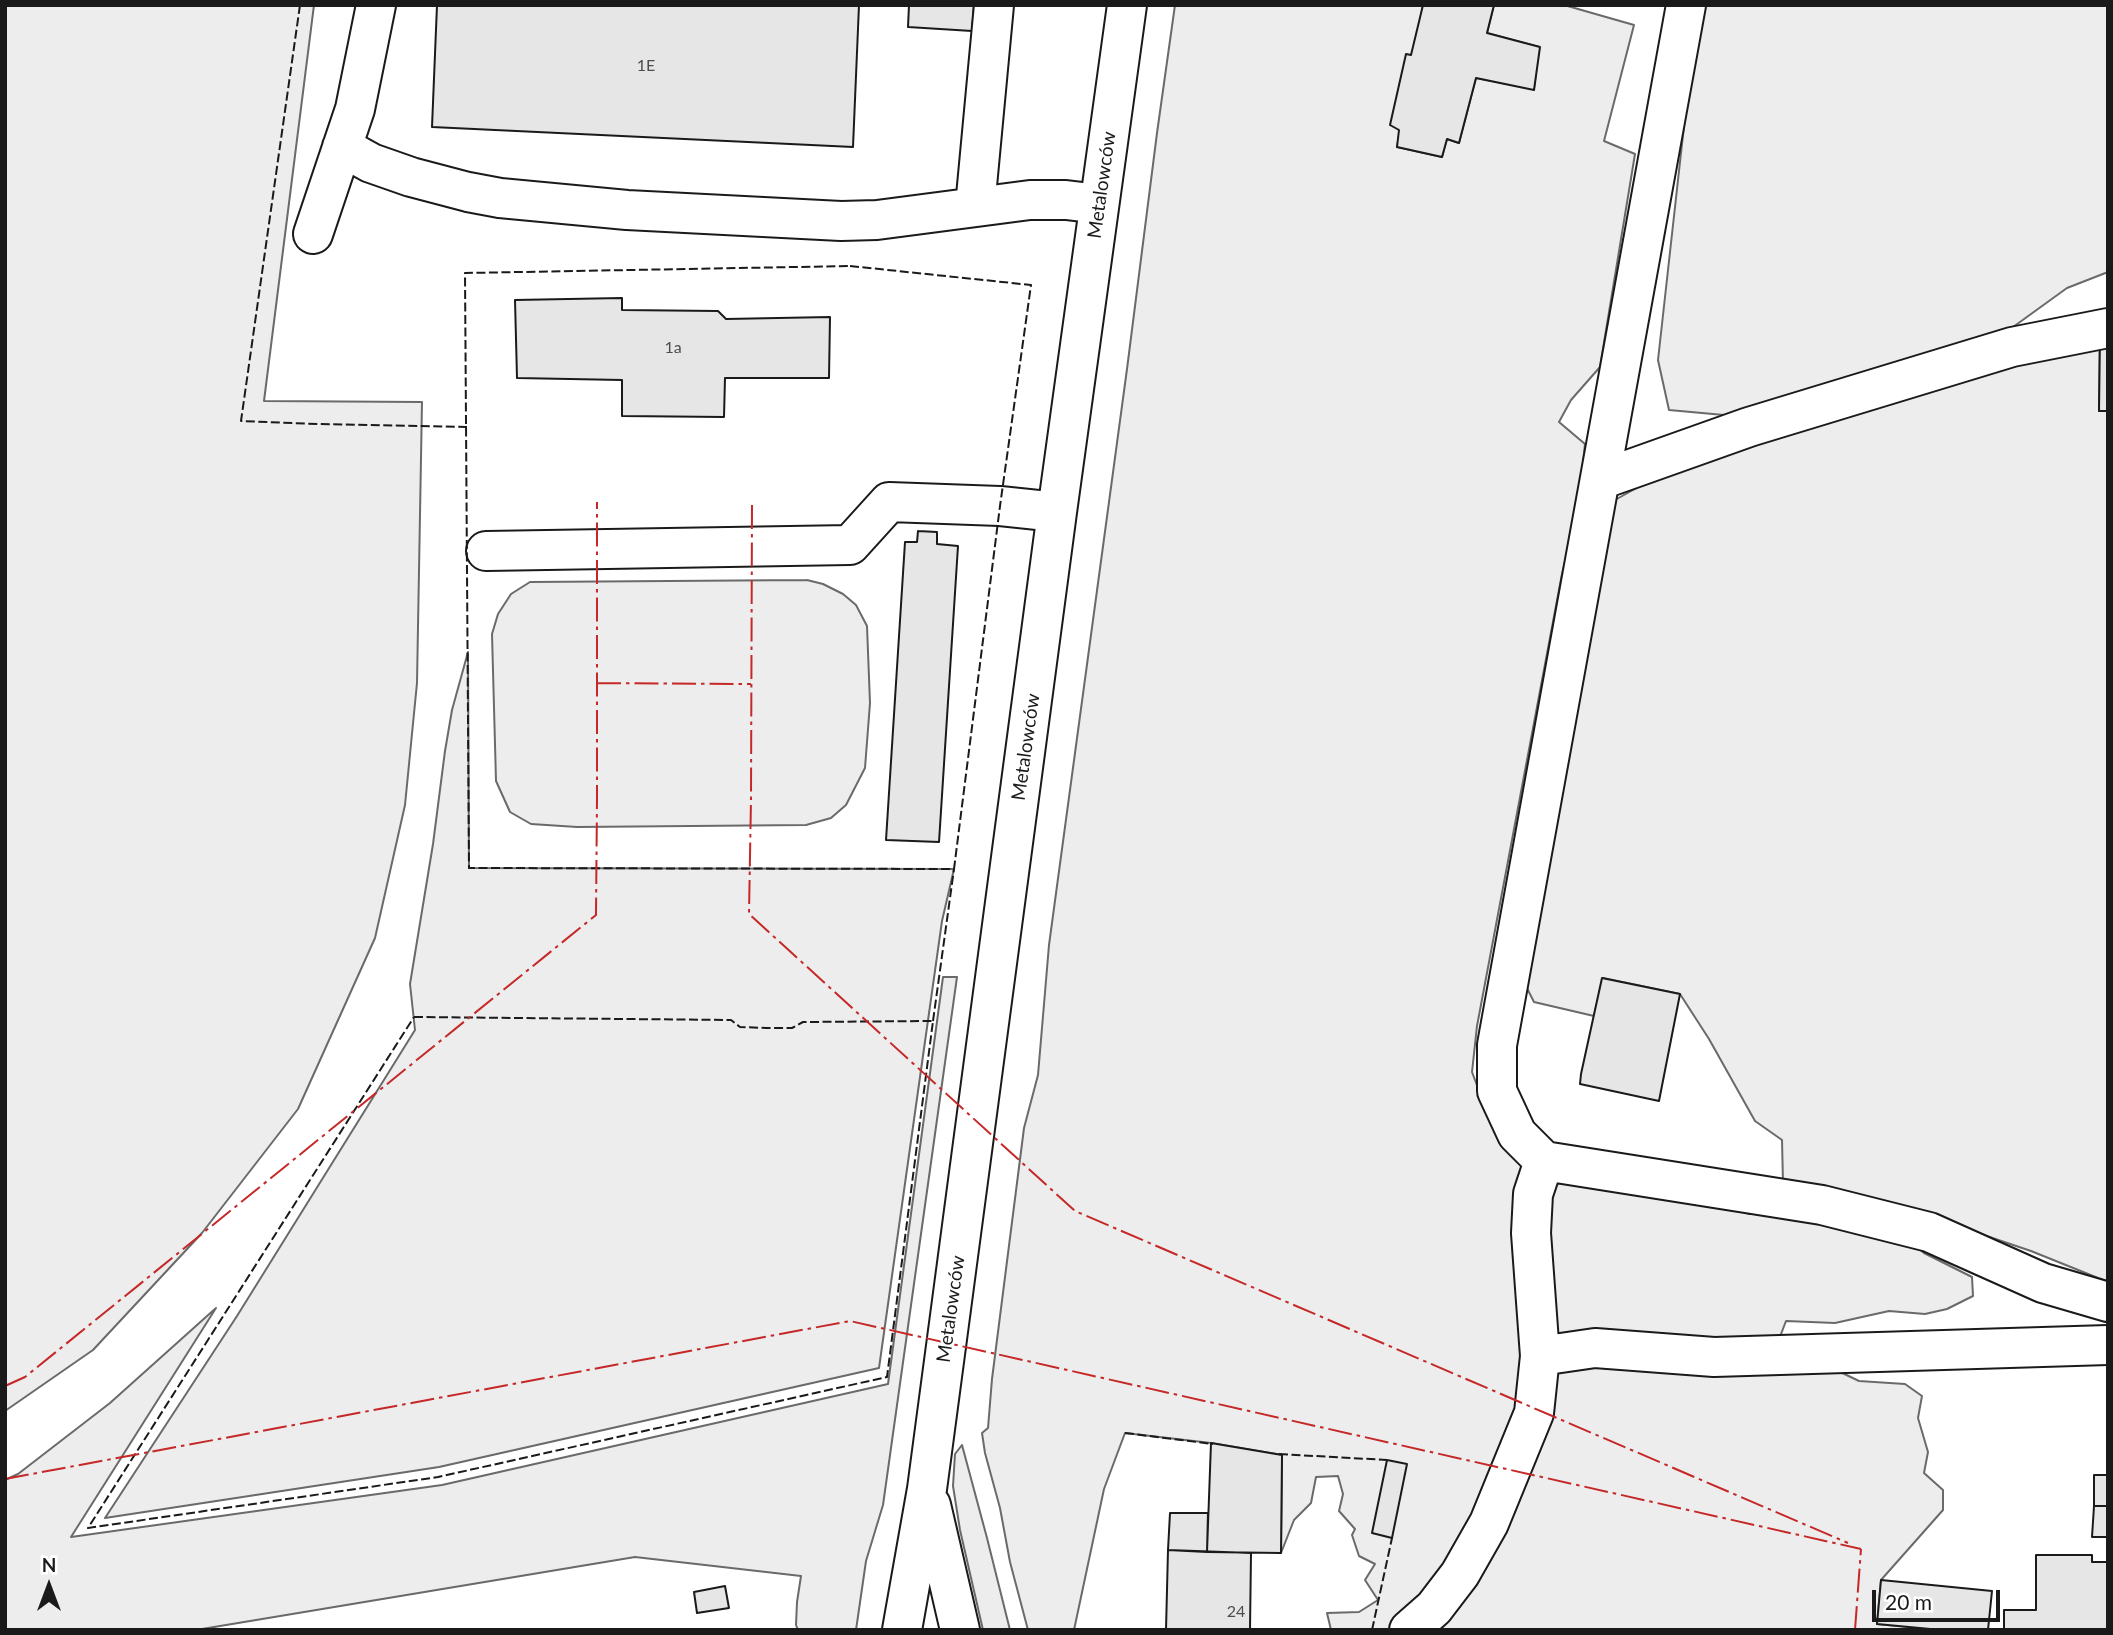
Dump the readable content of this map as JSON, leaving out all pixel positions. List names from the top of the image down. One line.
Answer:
{"streets":{"street":["Metalowców"]},"house_numbers":["1E","1a","24"],"scale_bar":"20 m","north":"top"}
